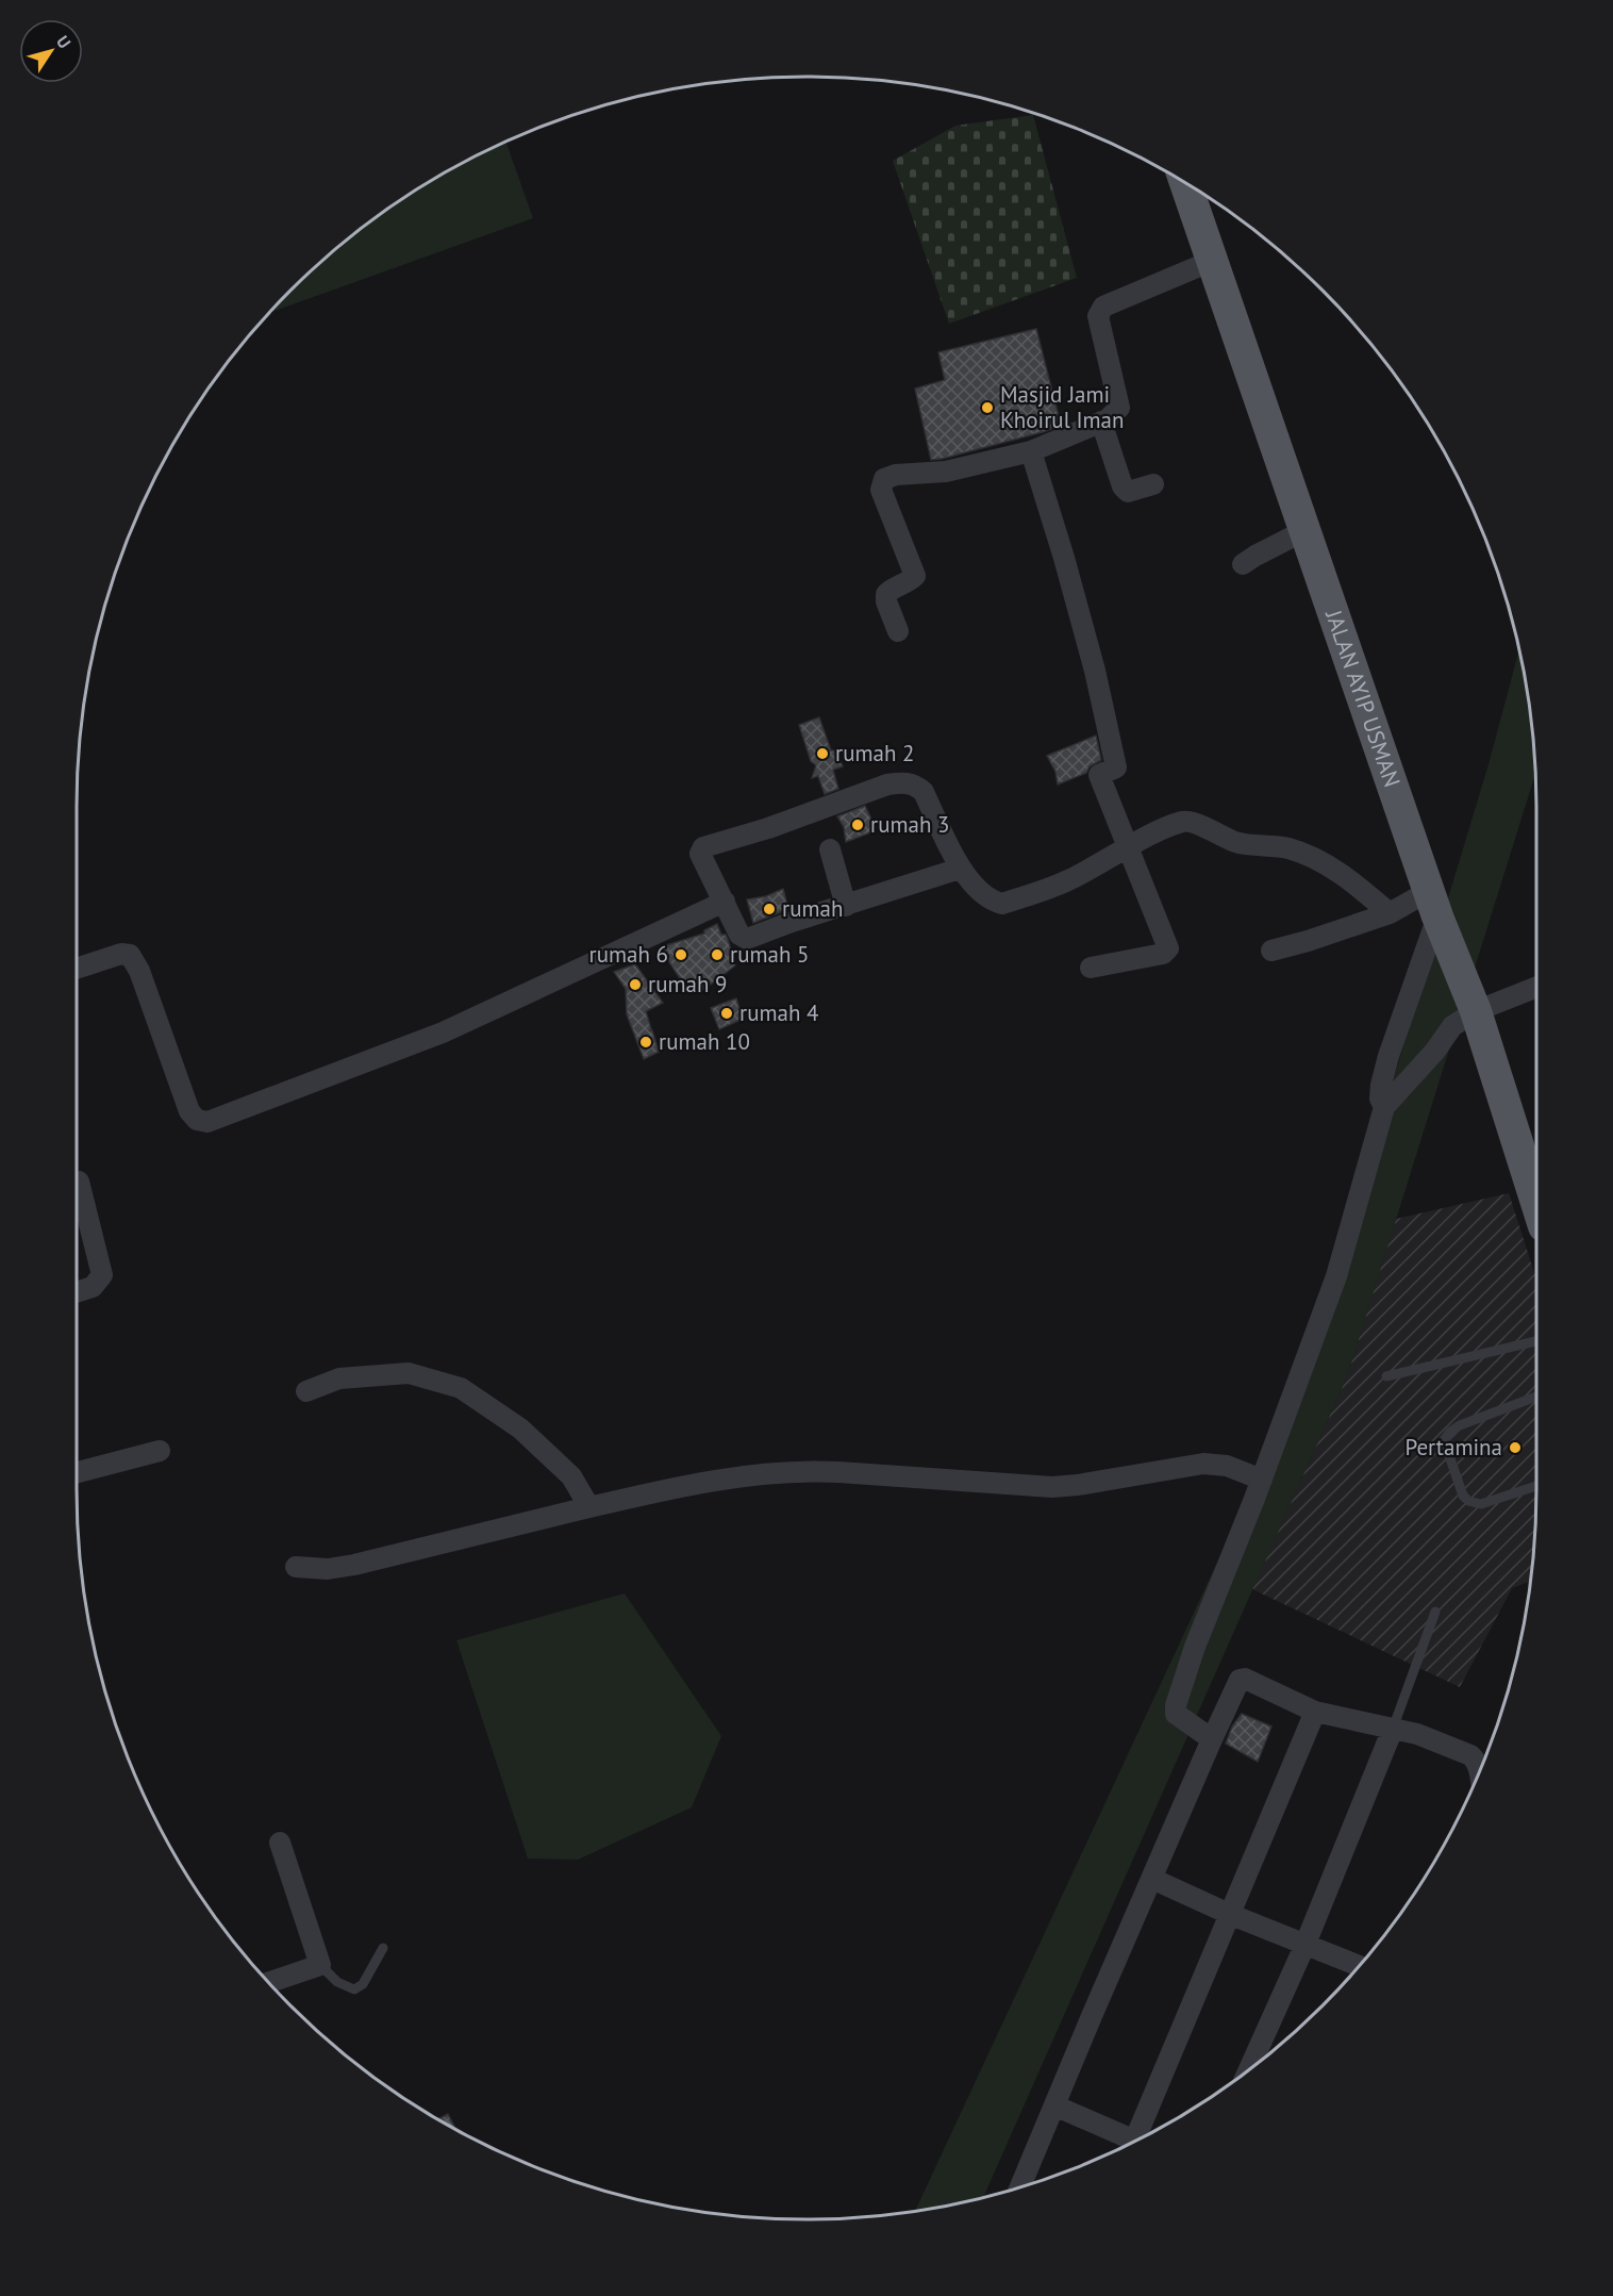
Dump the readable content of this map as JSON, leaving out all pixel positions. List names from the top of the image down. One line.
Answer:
{"streets":{"main road":["JALAN AYIP USMAN"]},"places":["Masjid Jami Khoirul Iman","rumah 2","rumah 3","rumah","rumah 6","rumah 5","rumah 9","rumah 4","rumah 10","Pertamina"],"north":"top right"}
